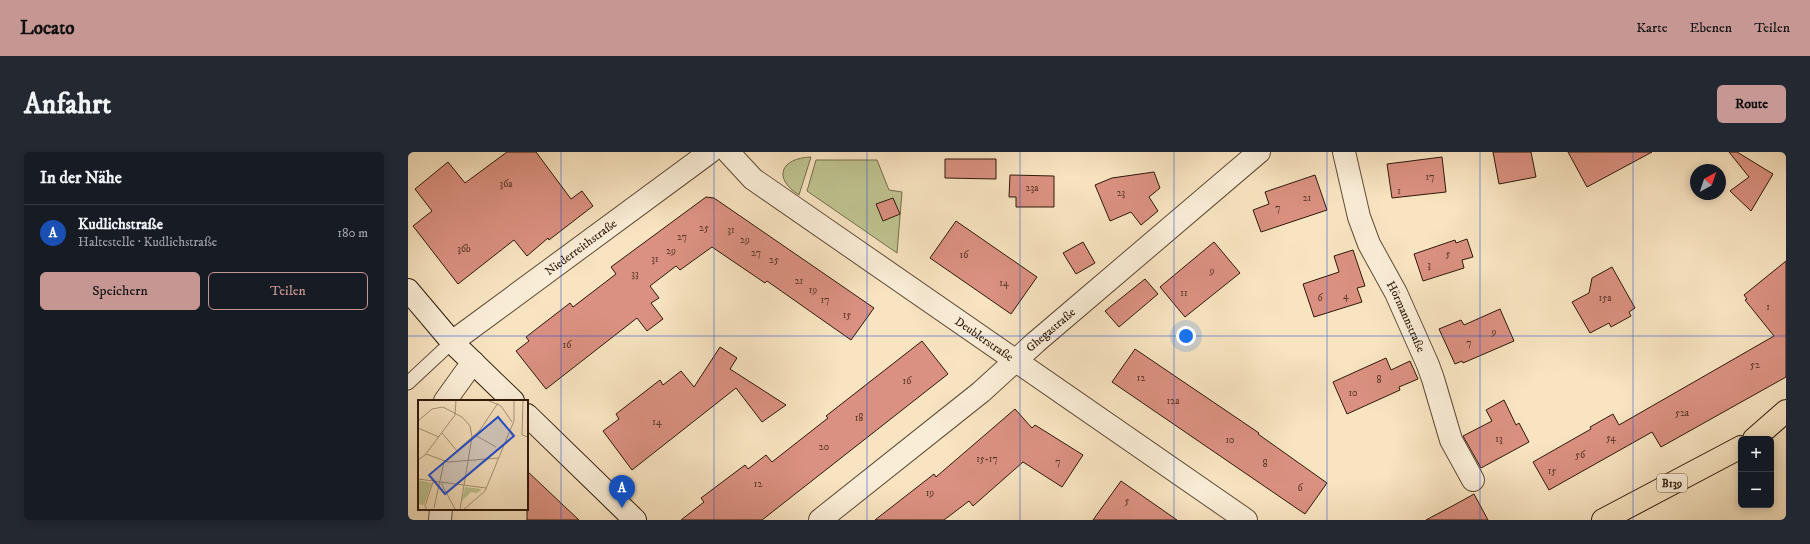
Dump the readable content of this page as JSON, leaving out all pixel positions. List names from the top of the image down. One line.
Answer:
{"streets":{"main road":["B139"],"street":["Niederreithstraße","Hörmannstraße","Ghegastraße","Deublerstraße"]},"crossings":[["Ghegastraße","Deublerstraße"]],"house_numbers":["17","36a","23a","1","23","21","7","25","31","27","29","36b","29","27","5","16","31","25","3","9","33","21","14","19","11","4","6","15a","17","1","15","9","7","16","52","12","8","16","10","12a","52a","18","14","54","13","10","20","56","15-17","7","8","15","12","6","19","5"],"north":"top right","page":{"header":"Locato","nav":["Karte","Ebenen","Teilen"],"buttons":["Route",["Speichern","Teilen"]],"title":"Anfahrt","heading":"In der Nähe","list":[{"mark":"A","name":"Kudlichstraße","note":"Haltestelle · Kudlichstraße","value":"180 m"}],"map_buttons":["+","−"],"pins":"A"}}
